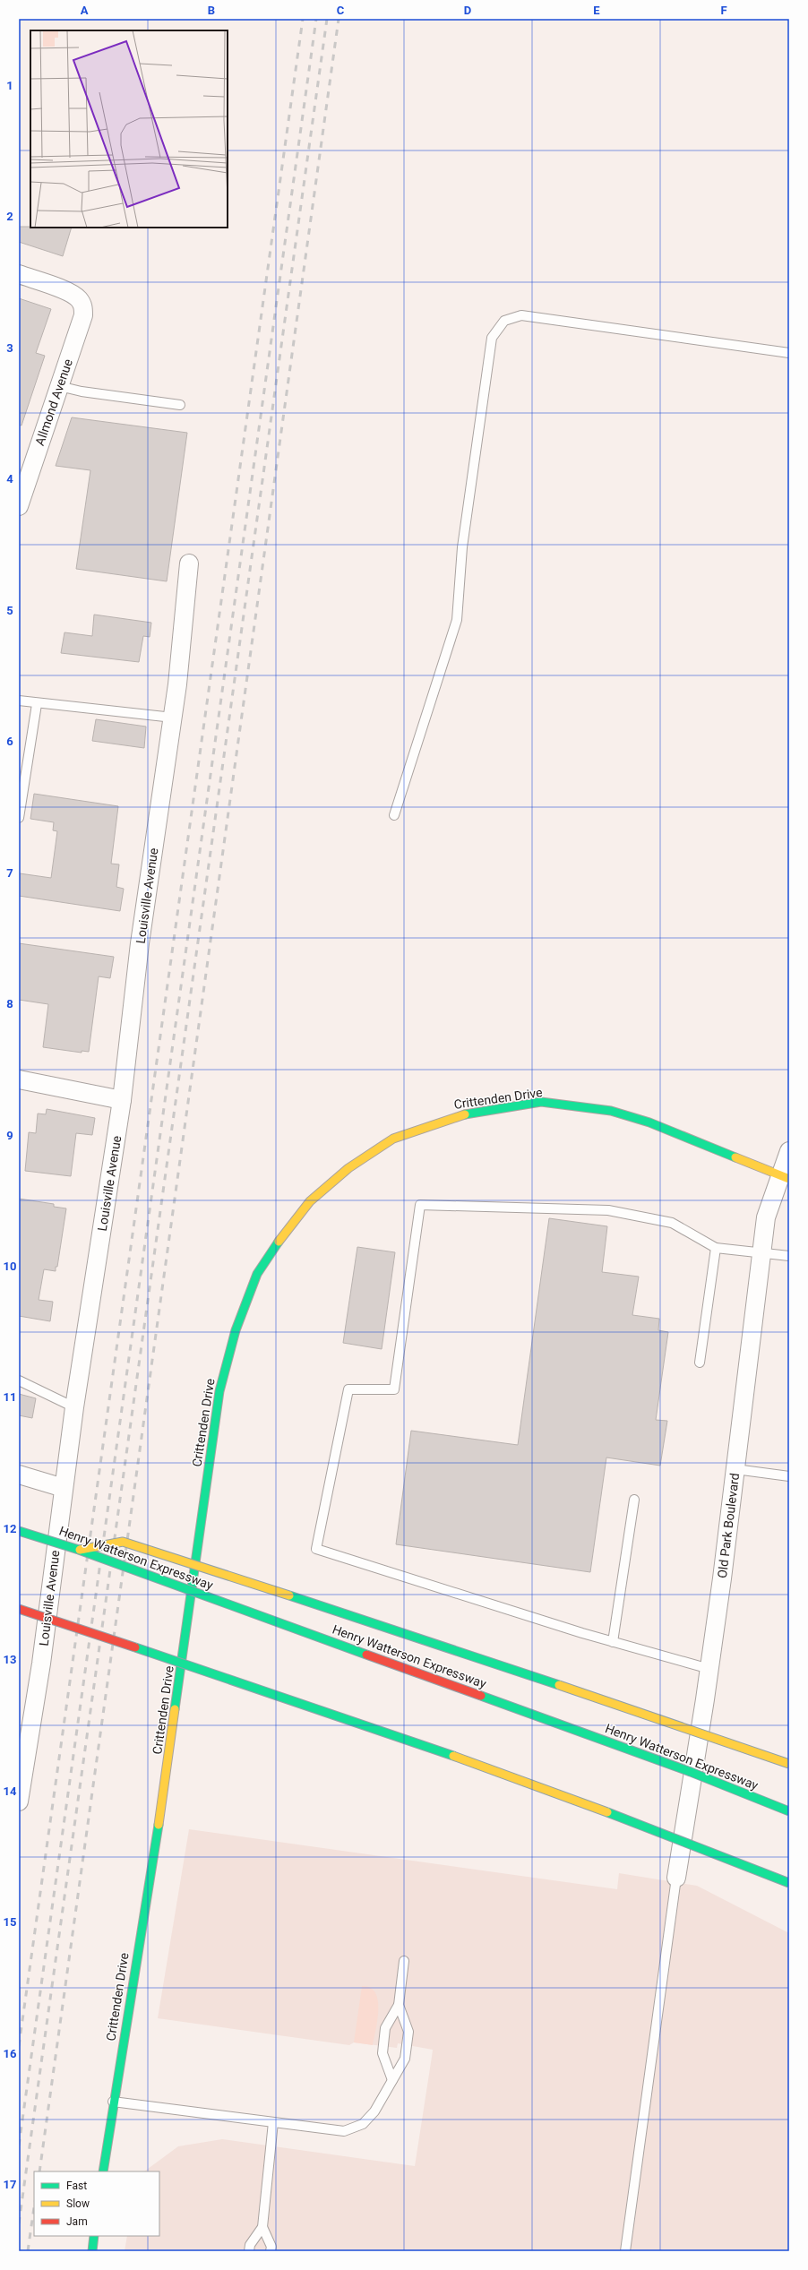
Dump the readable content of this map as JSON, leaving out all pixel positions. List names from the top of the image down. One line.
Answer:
{"streets":{"main road":["Crittenden Drive","Henry Watterson Expressway"],"street":["Allmond Avenue","Louisville Avenue","Old Park Boulevard"]},"crossings":[["Crittenden Drive","Old Park Boulevard"]],"legend":["Fast","Slow","Jam"],"grid":{"columns":["A","B","C","D","E","F"],"rows":["1","2","3","4","5","6","7","8","9","10","11","12","13","14","15","16","17"]}}
